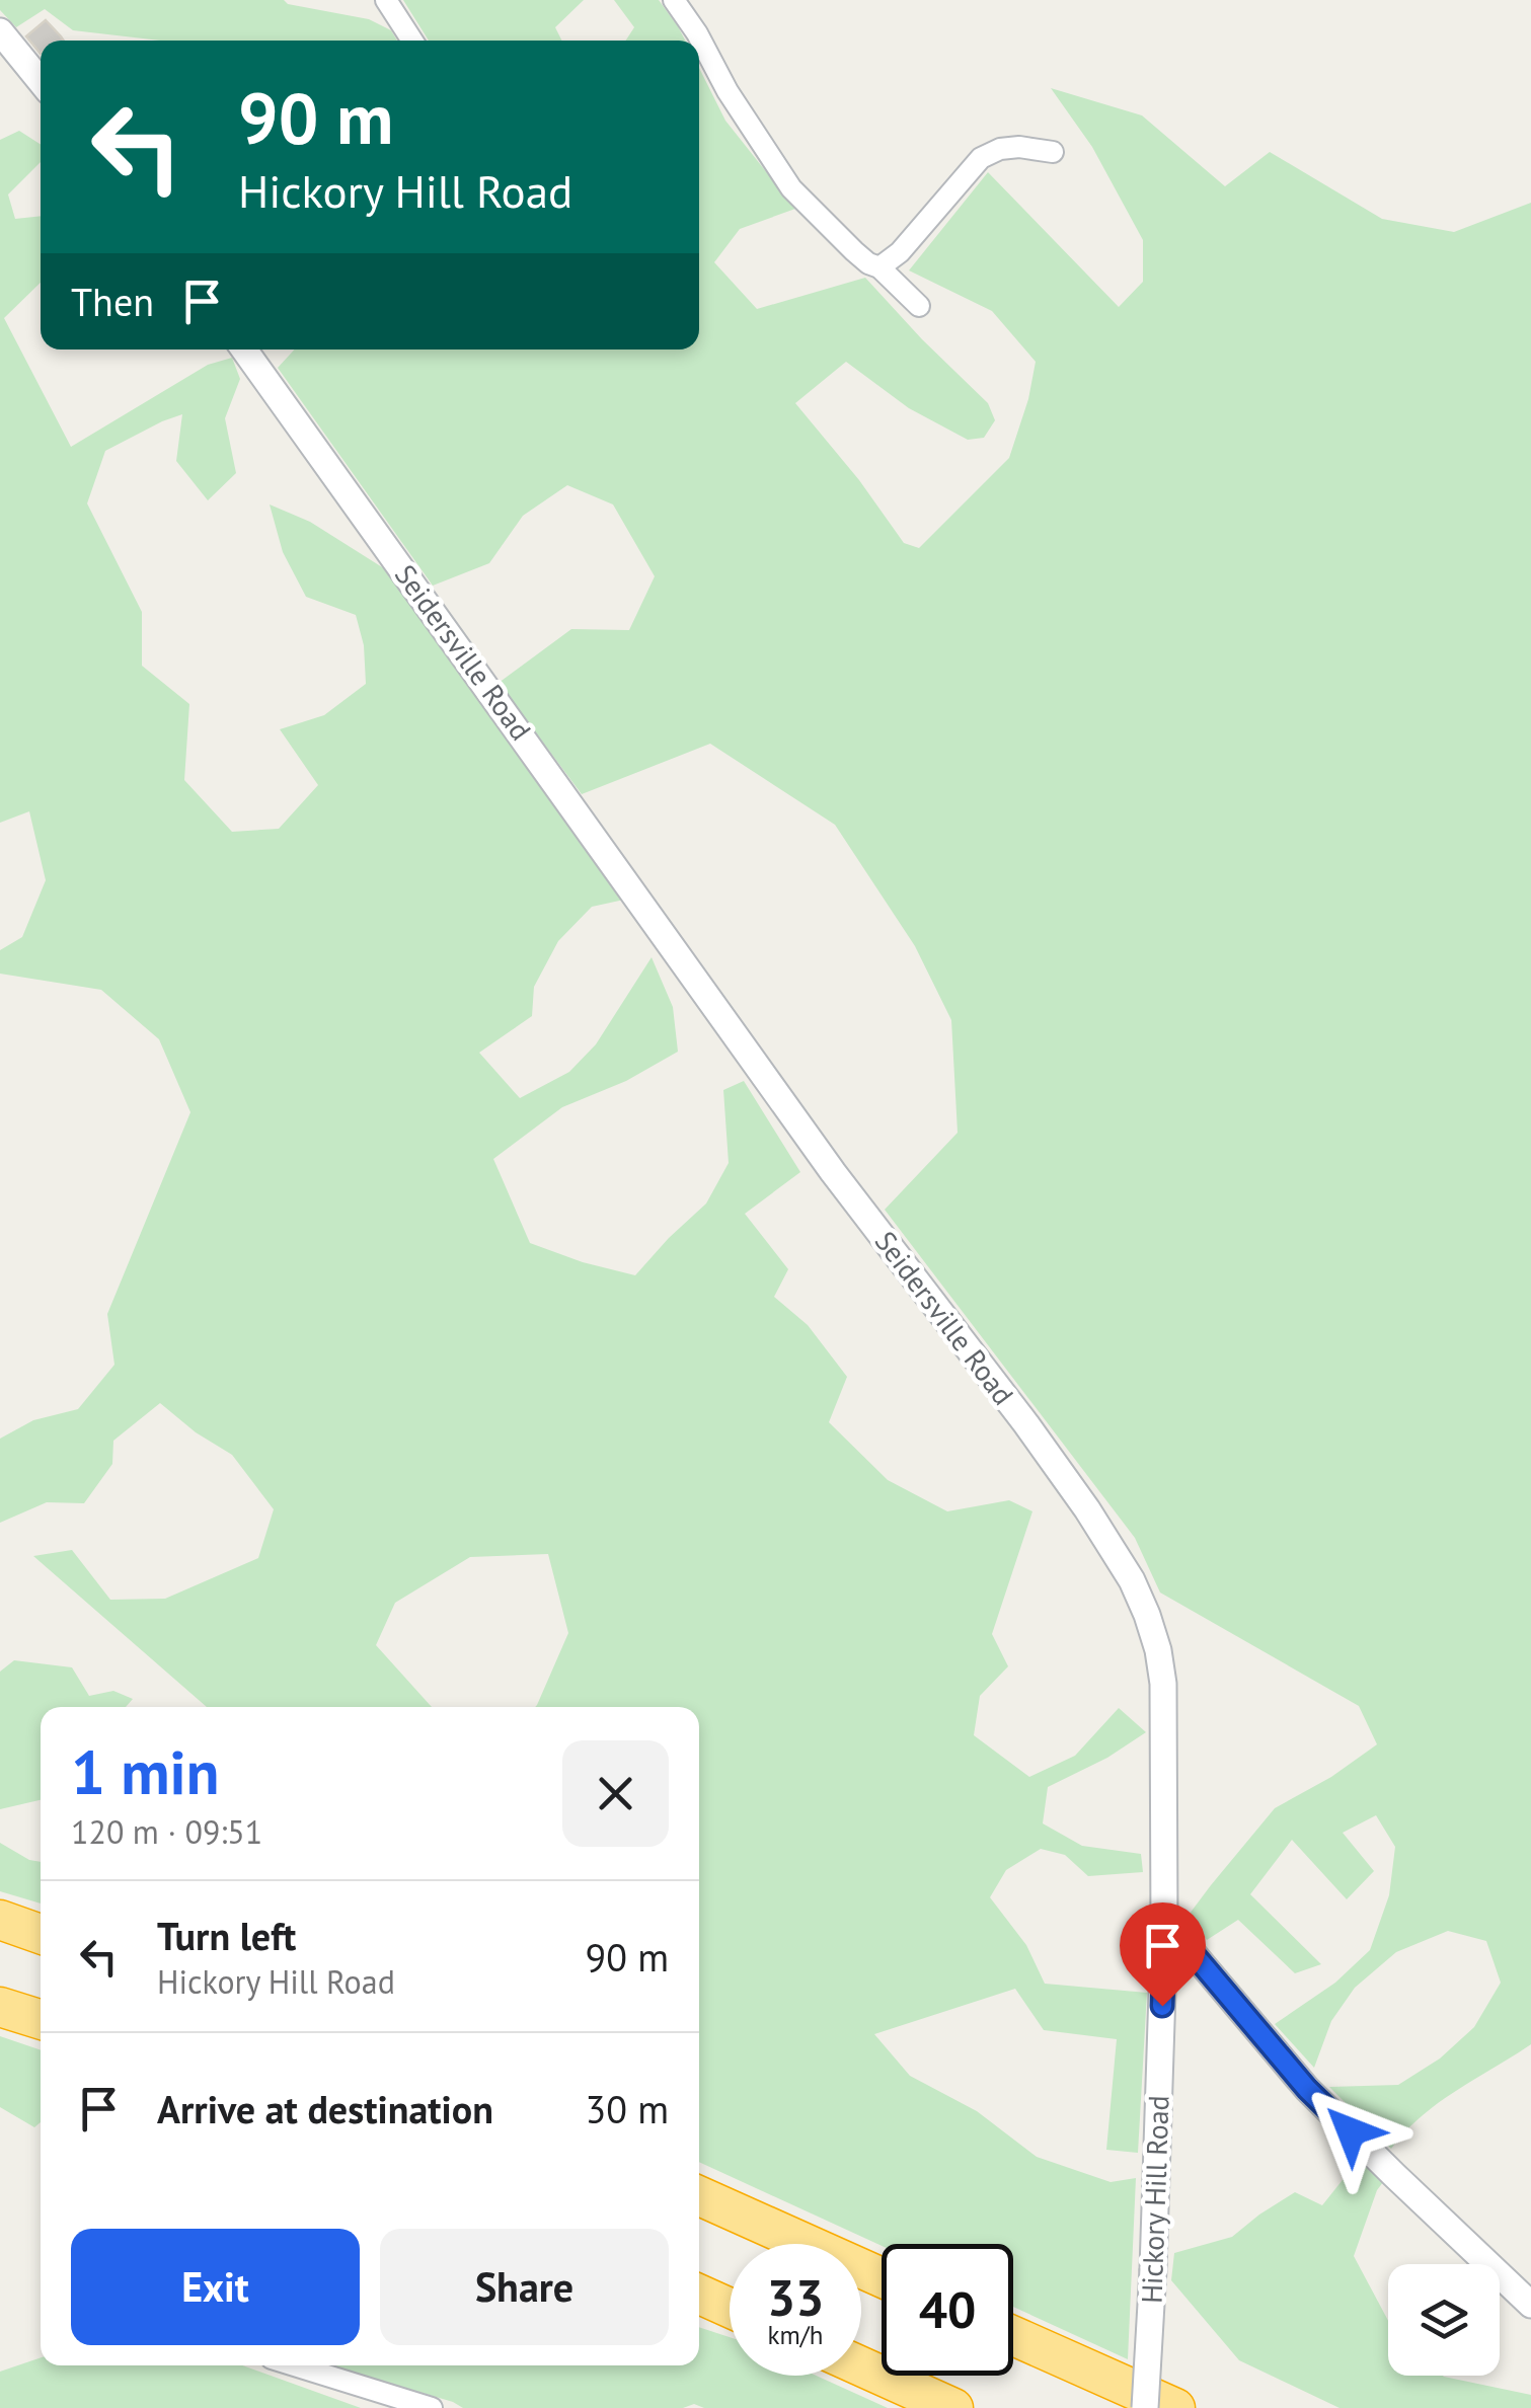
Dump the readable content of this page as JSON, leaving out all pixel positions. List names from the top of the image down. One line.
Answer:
{"streets":{"street":["Seidersville Road","Hickory Hill Road"]},"crossings":[["Seidersville Road","Hickory Hill Road"]],"page":{"turn":["90 m","Hickory Hill Road"],"then":"Then","heading":["1 min","120 m · 09:51"],"list":[{"name":"Turn left","note":"Hickory Hill Road","value":"90 m"},{"name":"Arrive at destination","value":"30 m"}],"buttons":["Exit","Share"],"speed":"33 km/h","limit":"40"}}
